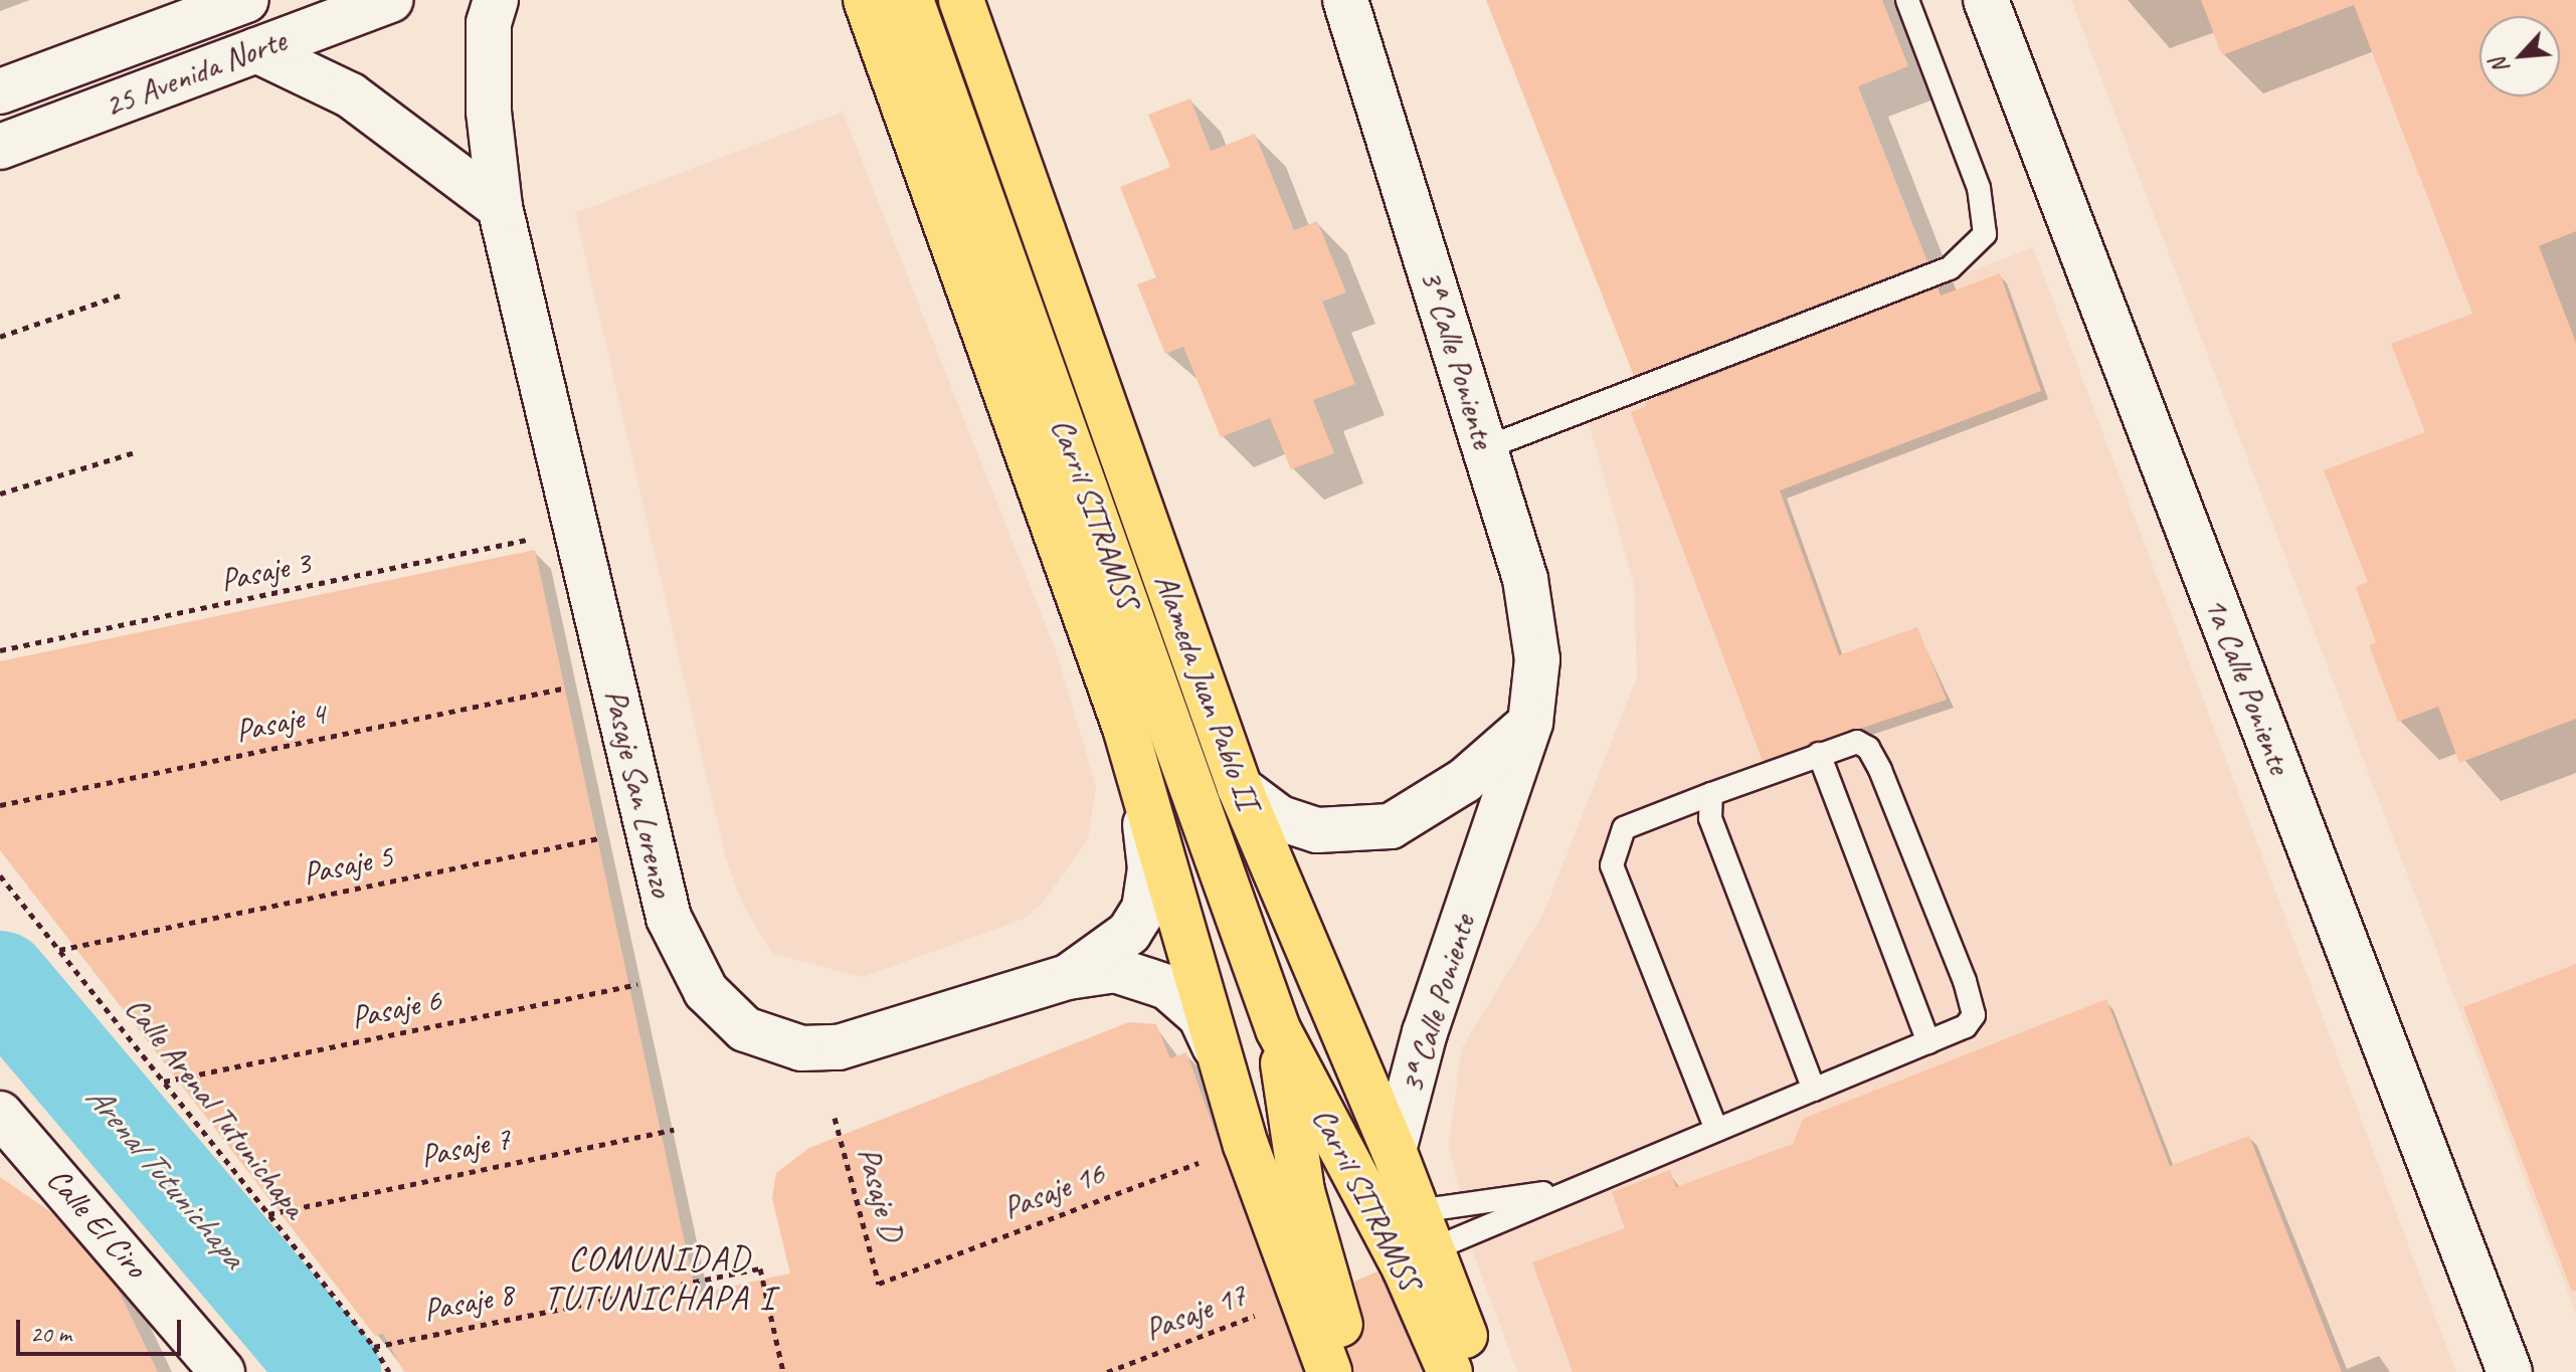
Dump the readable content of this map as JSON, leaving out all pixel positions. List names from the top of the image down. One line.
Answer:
{"streets":{"main road":["Carril SITRAMSS","Alameda Juan Pablo II"],"street":["25 Avenida Norte","3ª Calle Poniente","1a Calle Poniente","Pasaje San Lorenzo","Calle El Ciro"],"path":["Pasaje 3","Pasaje 4","Pasaje 5","Pasaje 6","Calle Arenal Tutunichapa","Pasaje 7","Pasaje 16","Pasaje D","Pasaje 8","Pasaje 17"]},"crossings":[["3ª Calle Poniente","Alameda Juan Pablo II"],["Pasaje San Lorenzo","Pasaje 5"],["Pasaje 5","Calle Arenal Tutunichapa"],["Pasaje 6","Calle Arenal Tutunichapa"],["Calle Arenal Tutunichapa","Pasaje 7"],["Calle Arenal Tutunichapa","Pasaje 8"],["Pasaje 16","Pasaje D"]],"districts":["COMUNIDAD TUTUNICHAPA I"],"water":["Arenal Tutunichapa"],"scale_bar":"20 m","north":"bottom left"}
